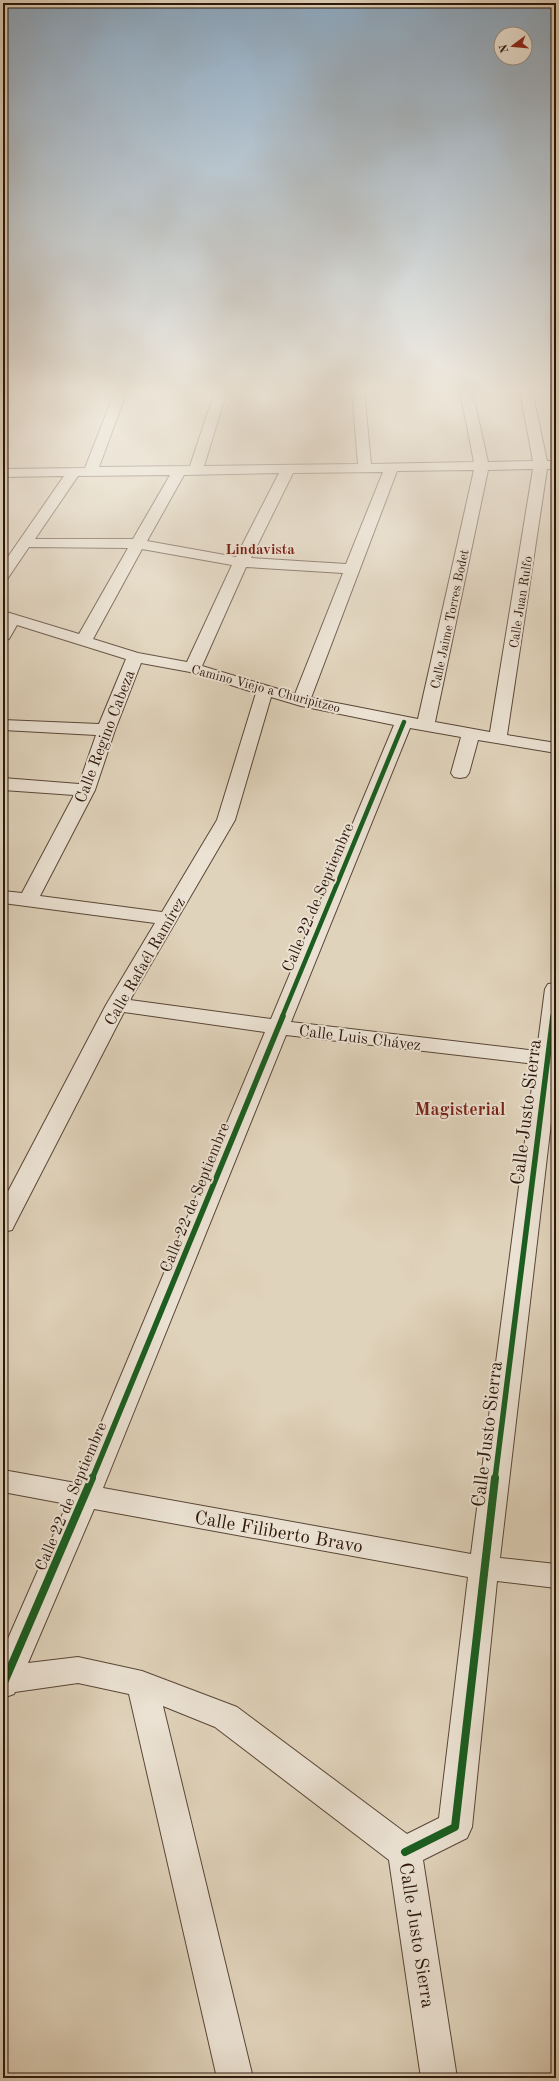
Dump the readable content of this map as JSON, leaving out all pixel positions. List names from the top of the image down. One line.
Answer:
{"streets":{"street":["Calle Juan Rulfo","Calle Jaime Torres Bodet","Camino Viejo a Churipitzeo","Calle Regino Cabeza","Calle 22 de Septiembre","Calle Rafaél Ramírez","Calle Luis Chávez","Calle Justo Sierra","Calle Filiberto Bravo"]},"crossings":[["Calle Juan Rulfo","Camino Viejo a Churipitzeo"],["Calle Jaime Torres Bodet","Camino Viejo a Churipitzeo"],["Calle Jaime Torres Bodet","Calle 22 de Septiembre"],["Camino Viejo a Churipitzeo","Calle Regino Cabeza"],["Camino Viejo a Churipitzeo","Calle 22 de Septiembre"],["Camino Viejo a Churipitzeo","Calle Rafaél Ramírez"],["Calle 22 de Septiembre","Calle Luis Chávez"],["Calle 22 de Septiembre","Calle Filiberto Bravo"],["Calle Rafaél Ramírez","Calle Luis Chávez"],["Calle Luis Chávez","Calle Justo Sierra"],["Calle Justo Sierra","Calle Filiberto Bravo"]],"districts":["Lindavista","Magisterial"],"north":"left"}
